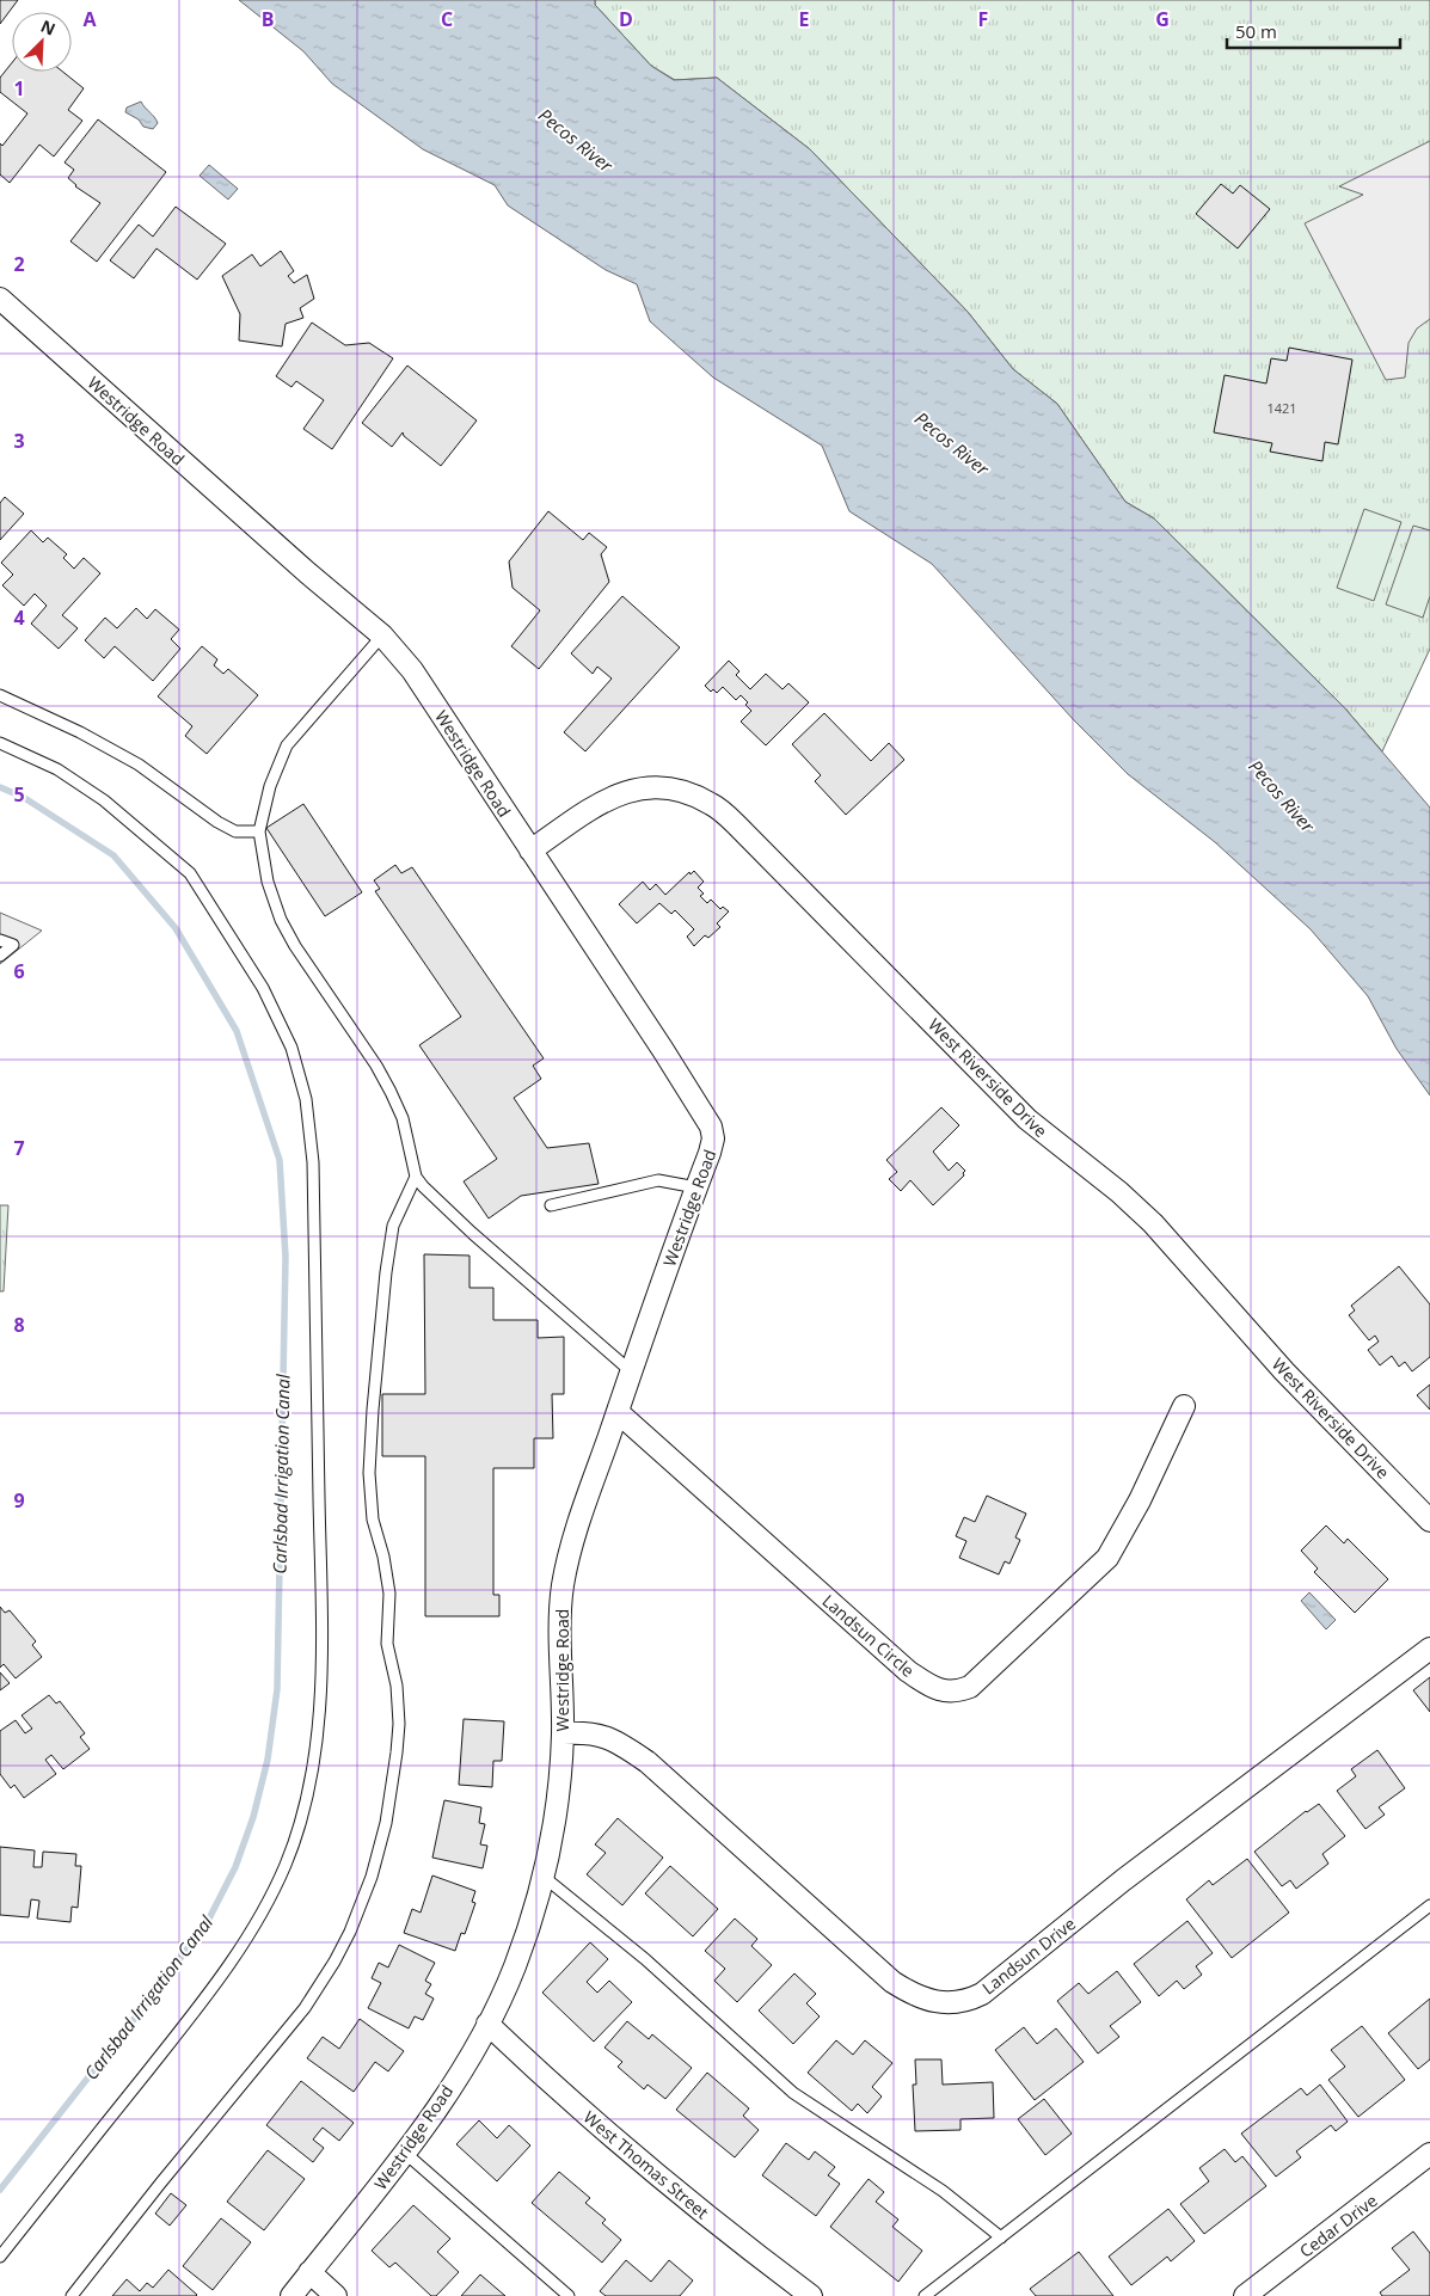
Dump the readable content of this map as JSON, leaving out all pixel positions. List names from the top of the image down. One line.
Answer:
{"streets":{"street":["Westridge Road","West Riverside Drive","Landsun Circle","Landsun Drive","West Thomas Street","Cedar Drive"]},"crossings":[["Westridge Road","West Riverside Drive"],["Westridge Road","Landsun Circle"],["Westridge Road","Landsun Drive"],["Westridge Road","West Thomas Street"]],"water":["Pecos River","Carlsbad Irrigation Canal"],"house_numbers":["1421"],"scale_bar":"50 m","north":"top right","grid":{"columns":["A","B","C","D","E","F","G"],"rows":["1","2","3","4","5","6","7","8","9"]}}
